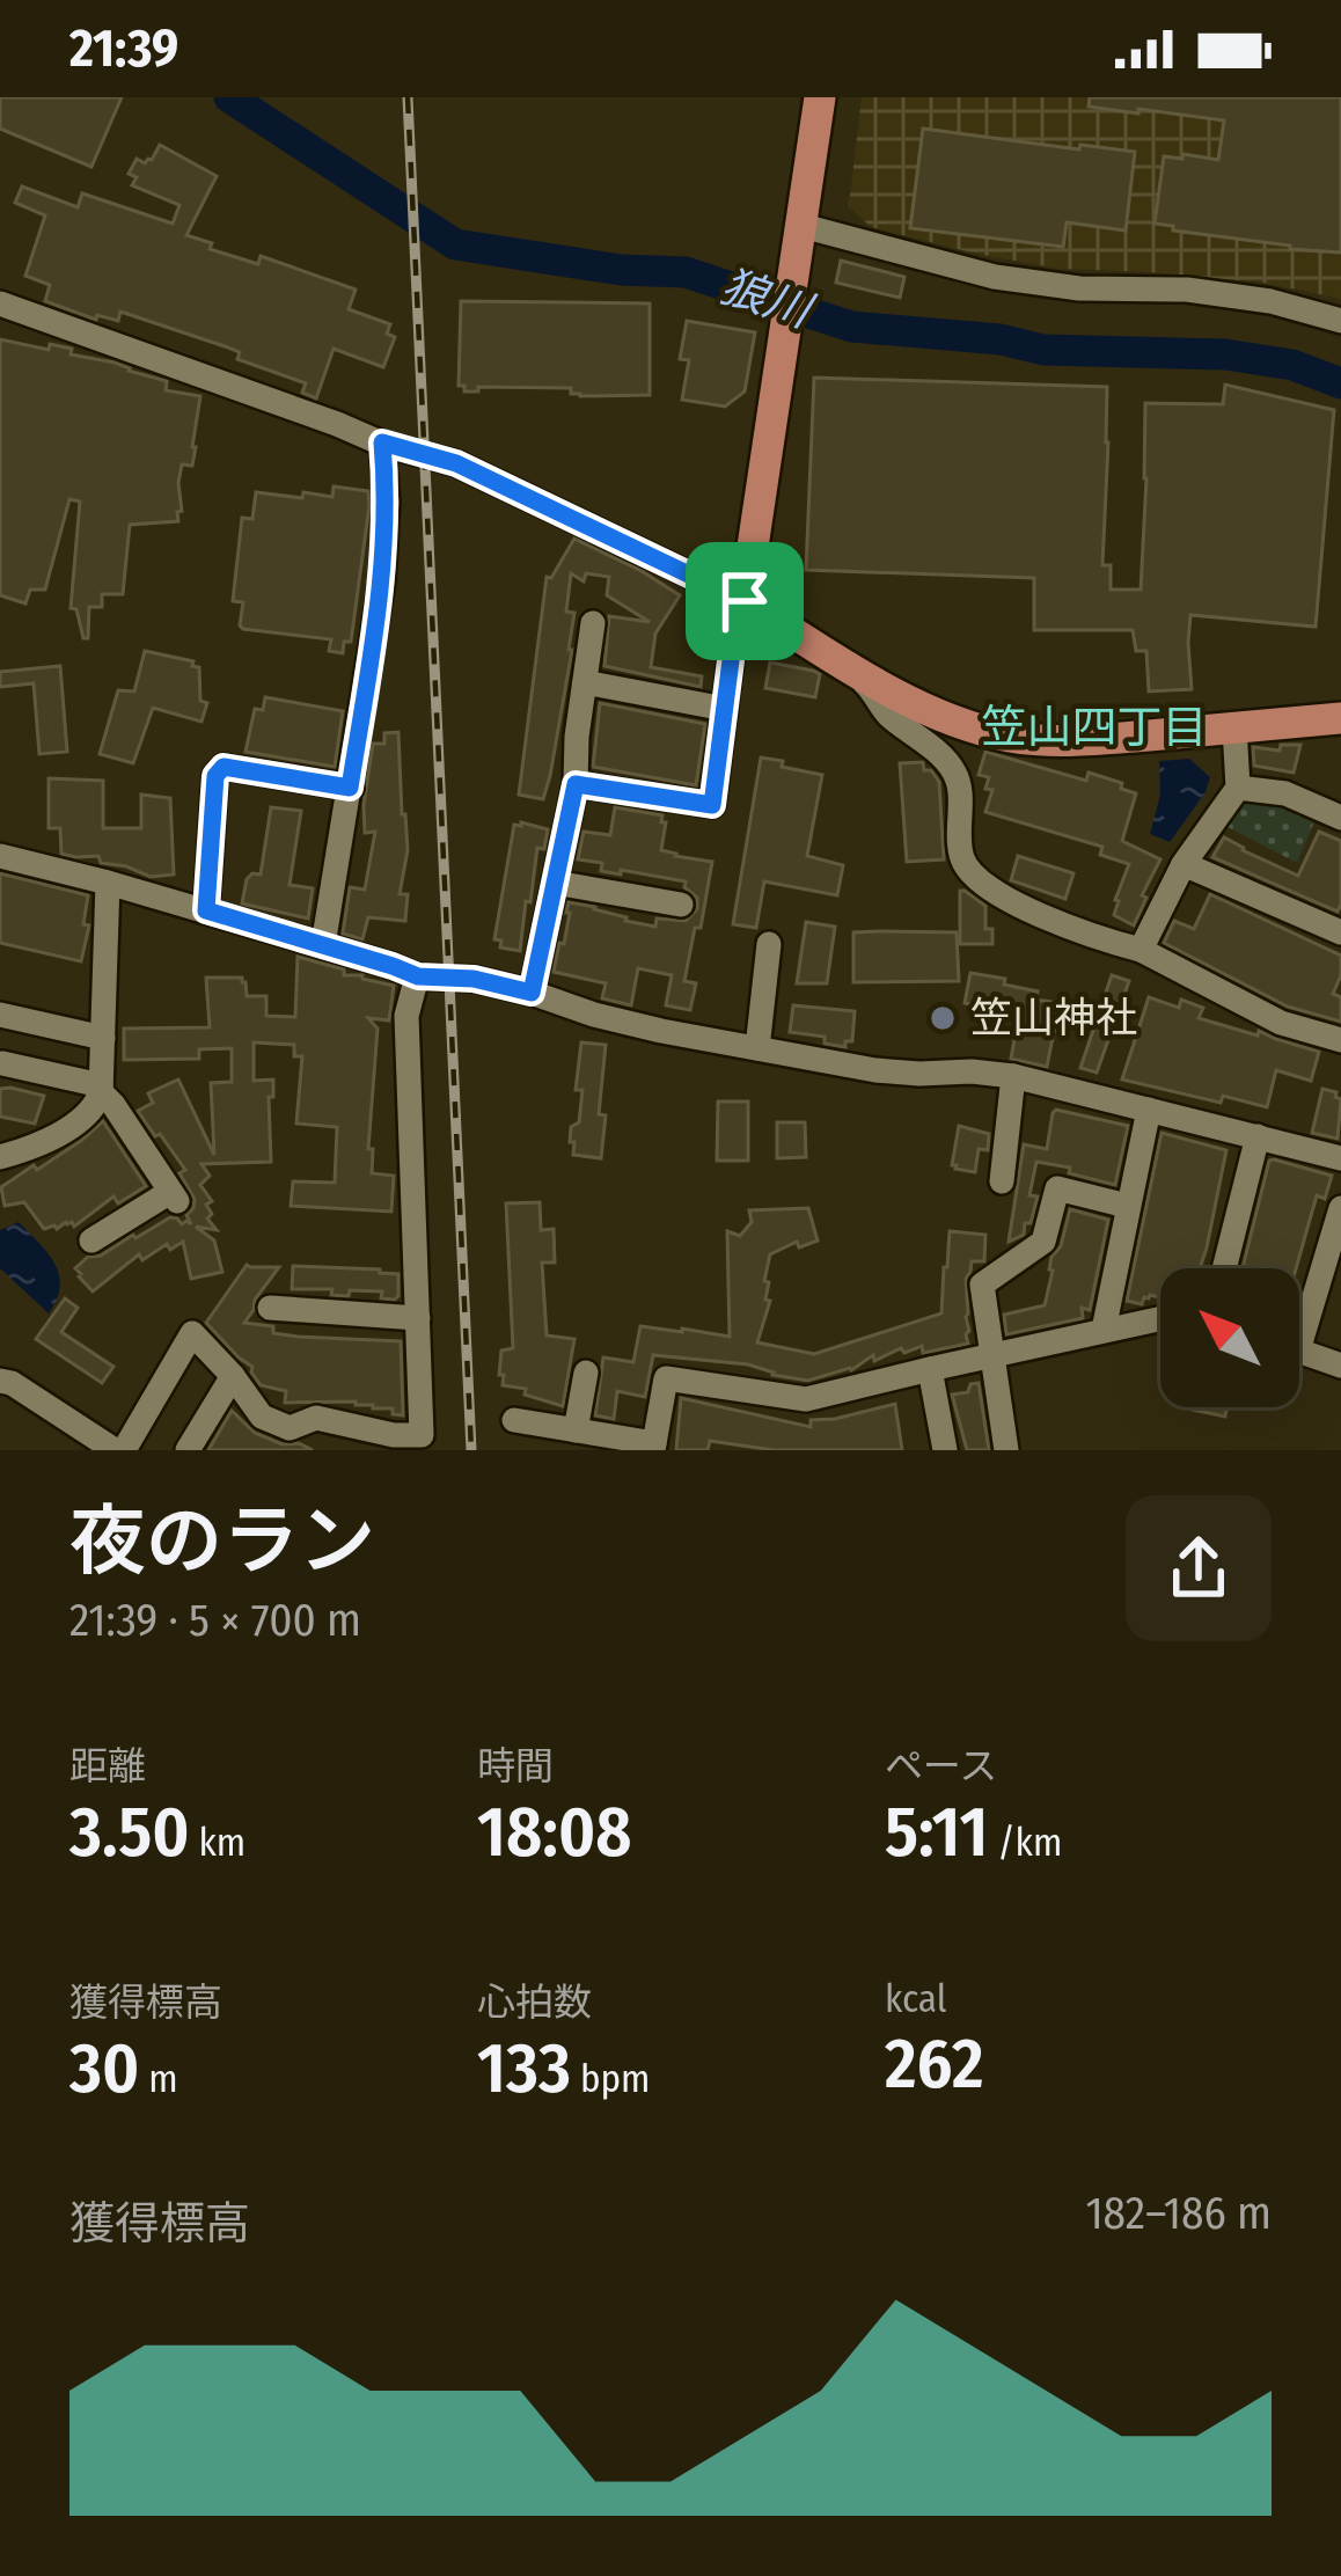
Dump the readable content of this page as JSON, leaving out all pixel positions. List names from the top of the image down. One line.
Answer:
{"districts":["笠山四丁目"],"water":["狼川"],"places":["笠山神社"],"north":"top left","page":{"status":"21:39","heading":["夜のラン","21:39 · 5 × 700 m"],"stats":[["距離","3.50 km"],["時間","18:08"],["ペース","5:11 /km"],["獲得標高","30 m"],["心拍数","133 bpm"],["kcal","262"]],"chart":["獲得標高","182–186 m"]}}
